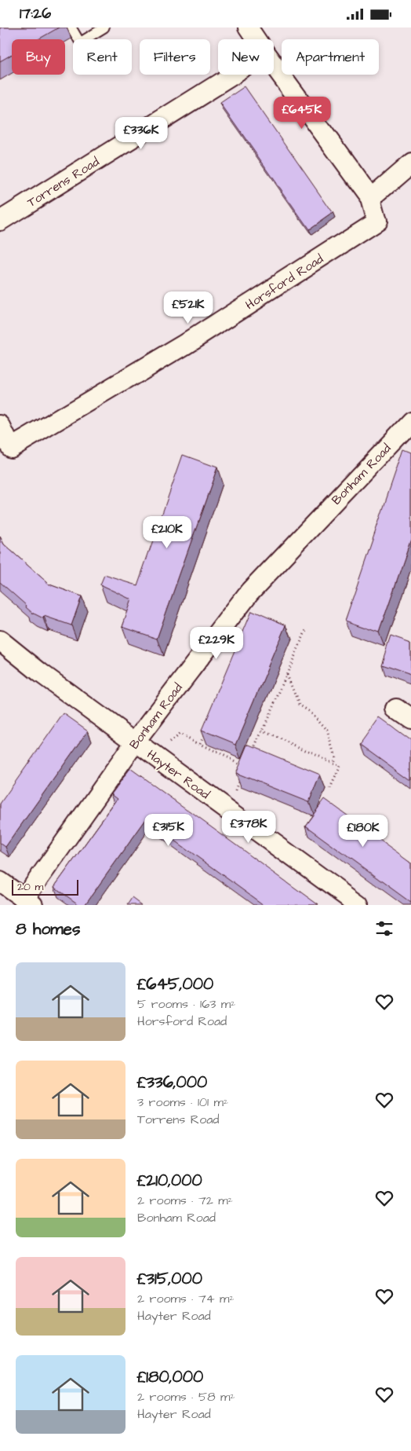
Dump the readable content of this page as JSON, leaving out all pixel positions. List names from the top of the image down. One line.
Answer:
{"streets":{"street":["Torrens Road","Horsford Road","Bonham Road","Hayter Road"]},"crossings":[["Bonham Road","Hayter Road"]],"scale_bar":"20 m","page":{"status":"17:26","chip":["Buy","Rent","Filters","New","Apartment"],"price":["£645K","£336K","£521K","£210K","£229K","£378K","£315K","£180K"],"scale":"20 m","heading":"8 homes","list":[{"name":"£645,000","note":"5 rooms · 163 m² · Horsford Road"},{"name":"£336,000","note":"3 rooms · 101 m² · Torrens Road"},{"name":"£210,000","note":"2 rooms · 72 m² · Bonham Road"},{"name":"£315,000","note":"2 rooms · 74 m² · Hayter Road"},{"name":"£180,000","note":"2 rooms · 58 m² · Hayter Road"}]}}
